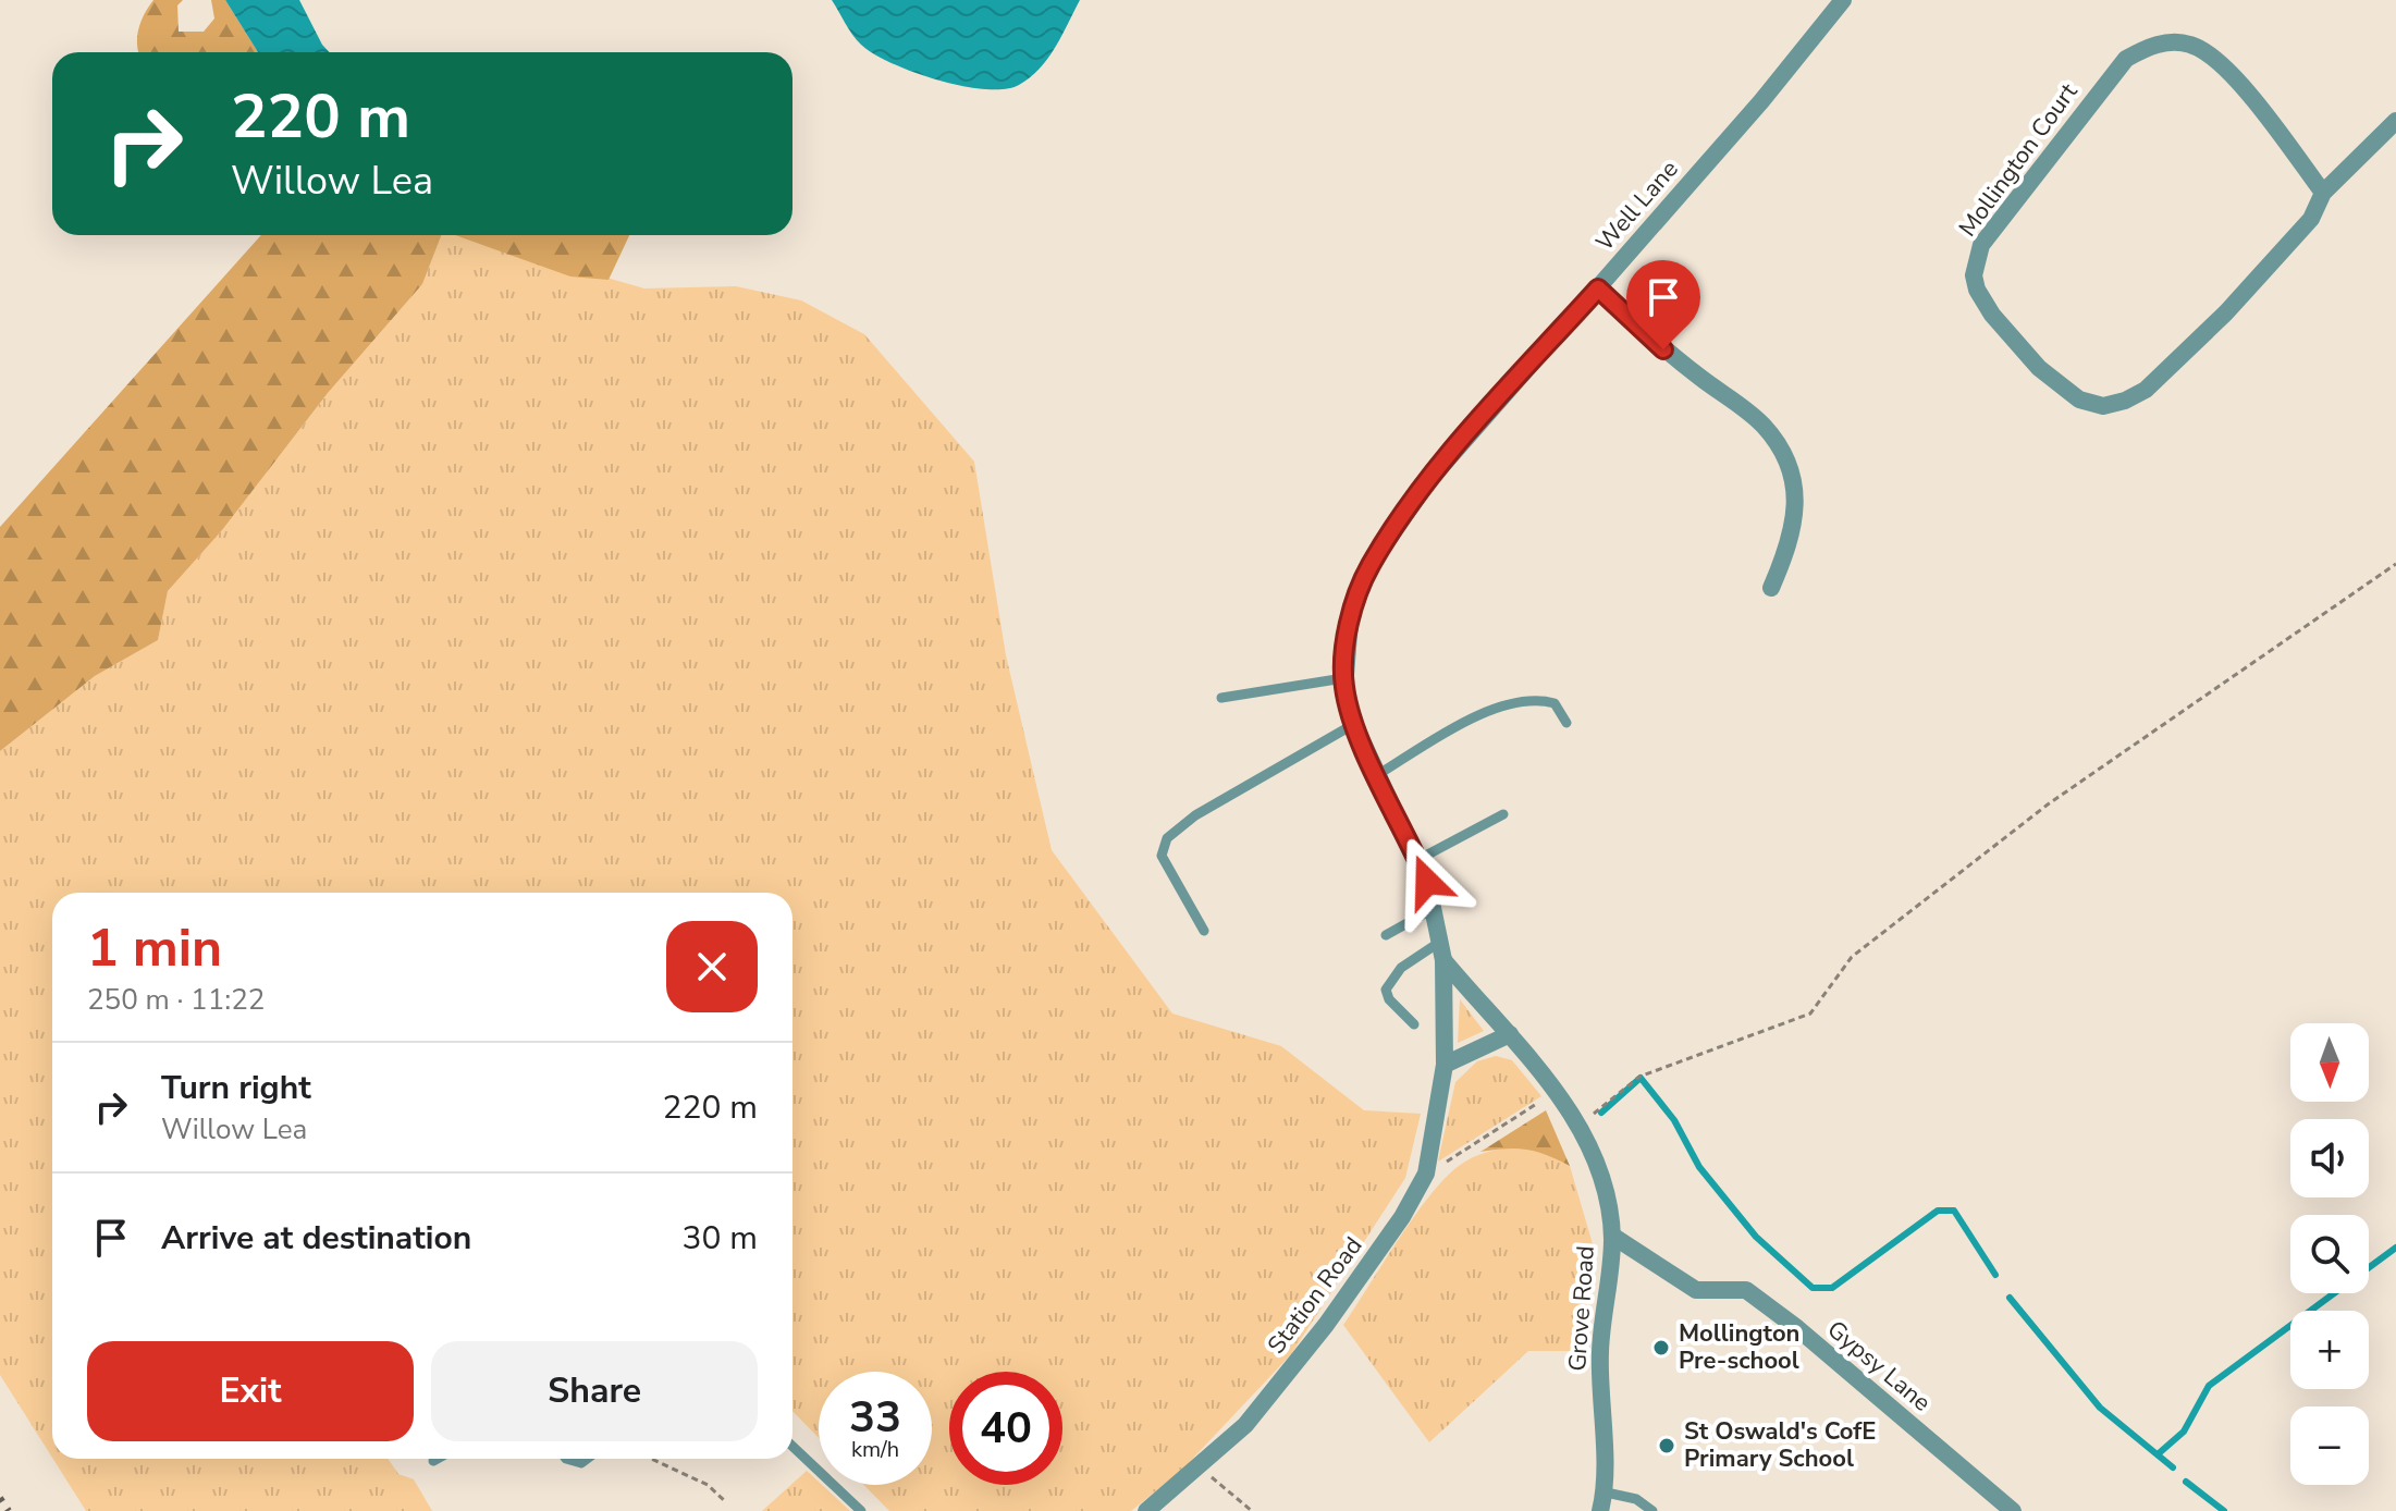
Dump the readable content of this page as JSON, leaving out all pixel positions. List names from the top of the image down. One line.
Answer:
{"streets":{"street":["Mollington Court","Well Lane","Station Road","Grove Road","Gypsy Lane"]},"crossings":[["Well Lane","Station Road"],["Well Lane","Grove Road"],["Grove Road","Gypsy Lane"]],"places":["Mollington Pre-school","St Oswald's CofE Primary School"],"north":"bottom","page":{"turn":["220 m","Willow Lea"],"heading":["1 min","250 m · 11:22"],"map_buttons":["+","−"],"list":[{"name":"Turn right","note":"Willow Lea","value":"220 m"},{"name":"Arrive at destination","value":"30 m"}],"buttons":["Exit","Share"],"speed":"33 km/h","limit":"40"}}
